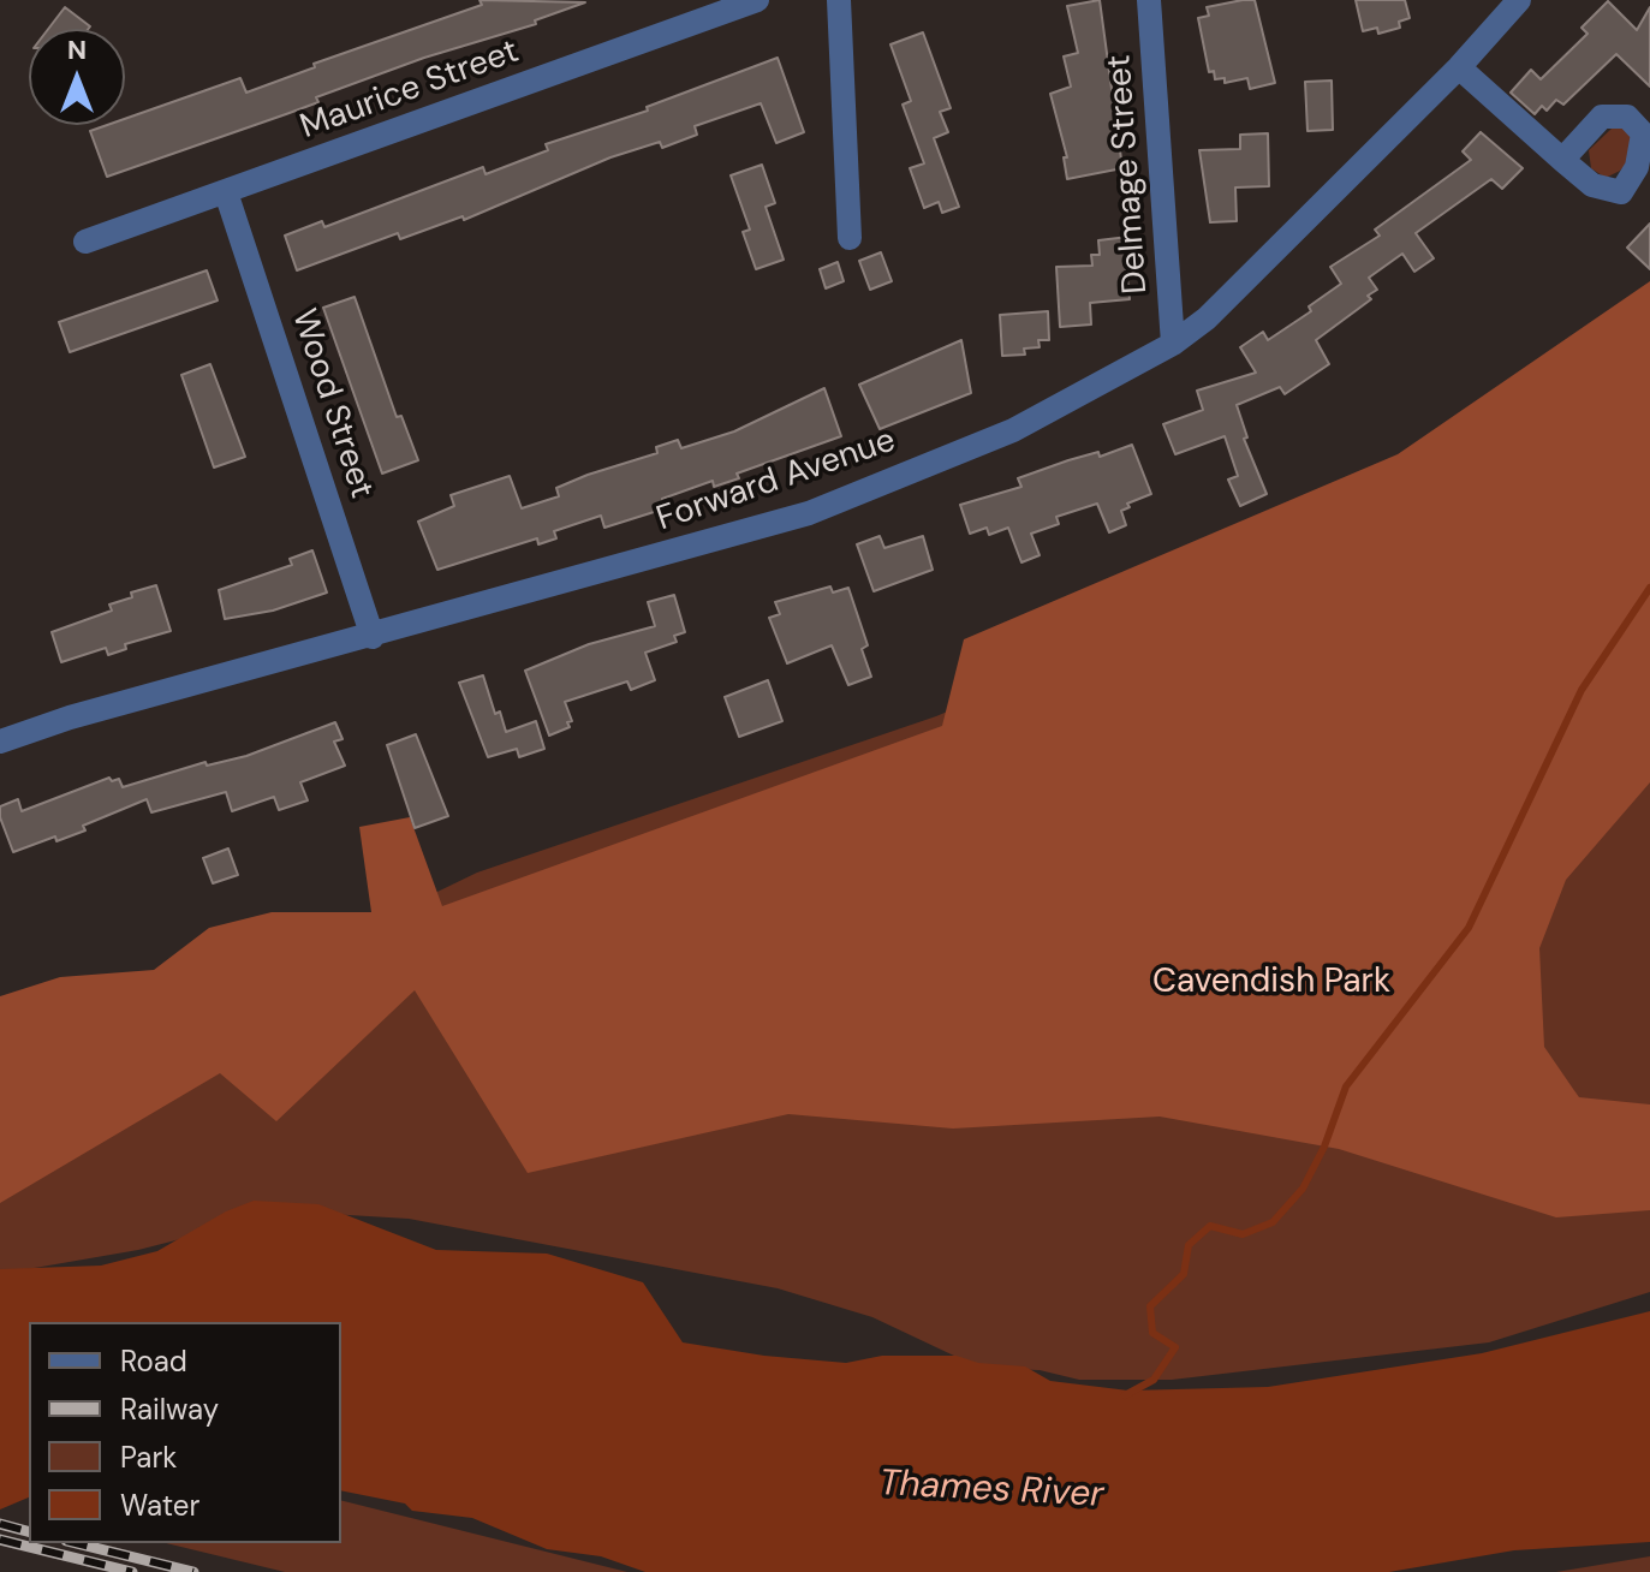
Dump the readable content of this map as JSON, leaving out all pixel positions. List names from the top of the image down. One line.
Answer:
{"streets":{"street":["Maurice Street","Delmage Street","Wood Street","Forward Avenue"]},"crossings":[["Maurice Street","Wood Street"],["Delmage Street","Forward Avenue"],["Wood Street","Forward Avenue"]],"water":["Thames River"],"parks":["Cavendish Park"],"legend":["Road","Railway","Park","Water"],"north":"top"}
